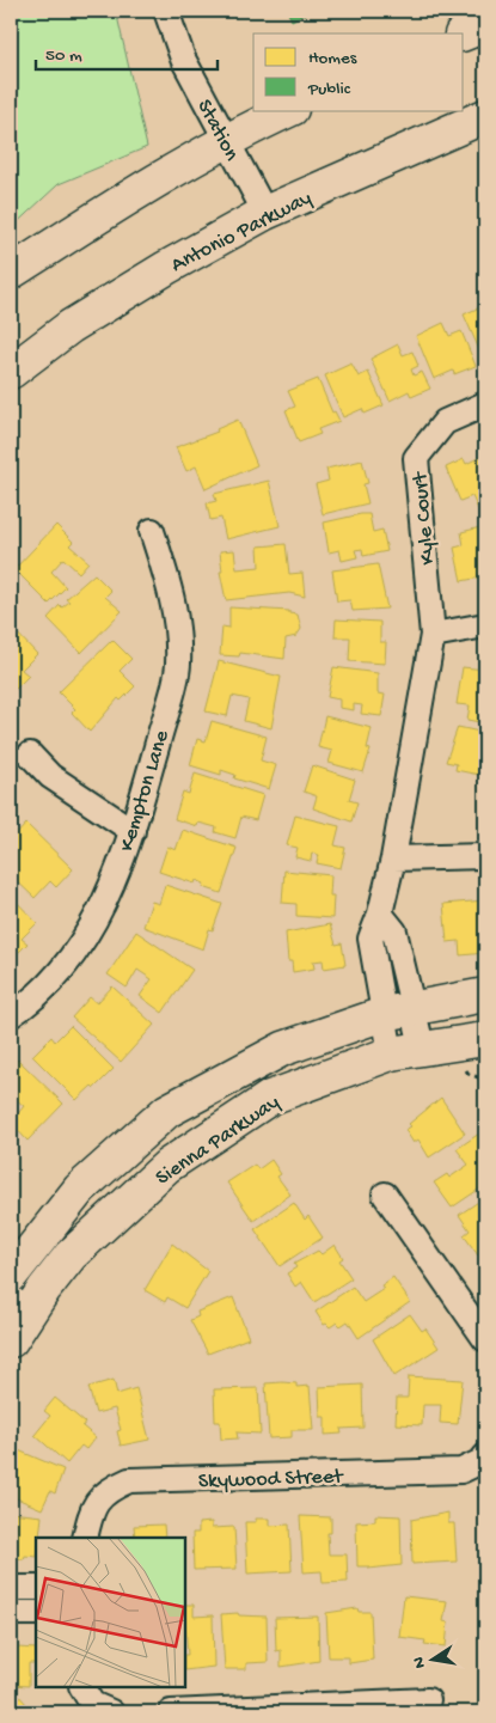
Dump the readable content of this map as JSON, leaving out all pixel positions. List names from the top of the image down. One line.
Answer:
{"streets":{"main road":["Antonio Parkway","Sienna Parkway"],"street":["Station","Kyle Court","Kempton Lane","Skywood Street"]},"crossings":[["Station","Antonio Parkway"],["Kyle Court","Sienna Parkway"]],"legend":["Homes","Public"],"scale_bar":"50 m","north":"left"}
